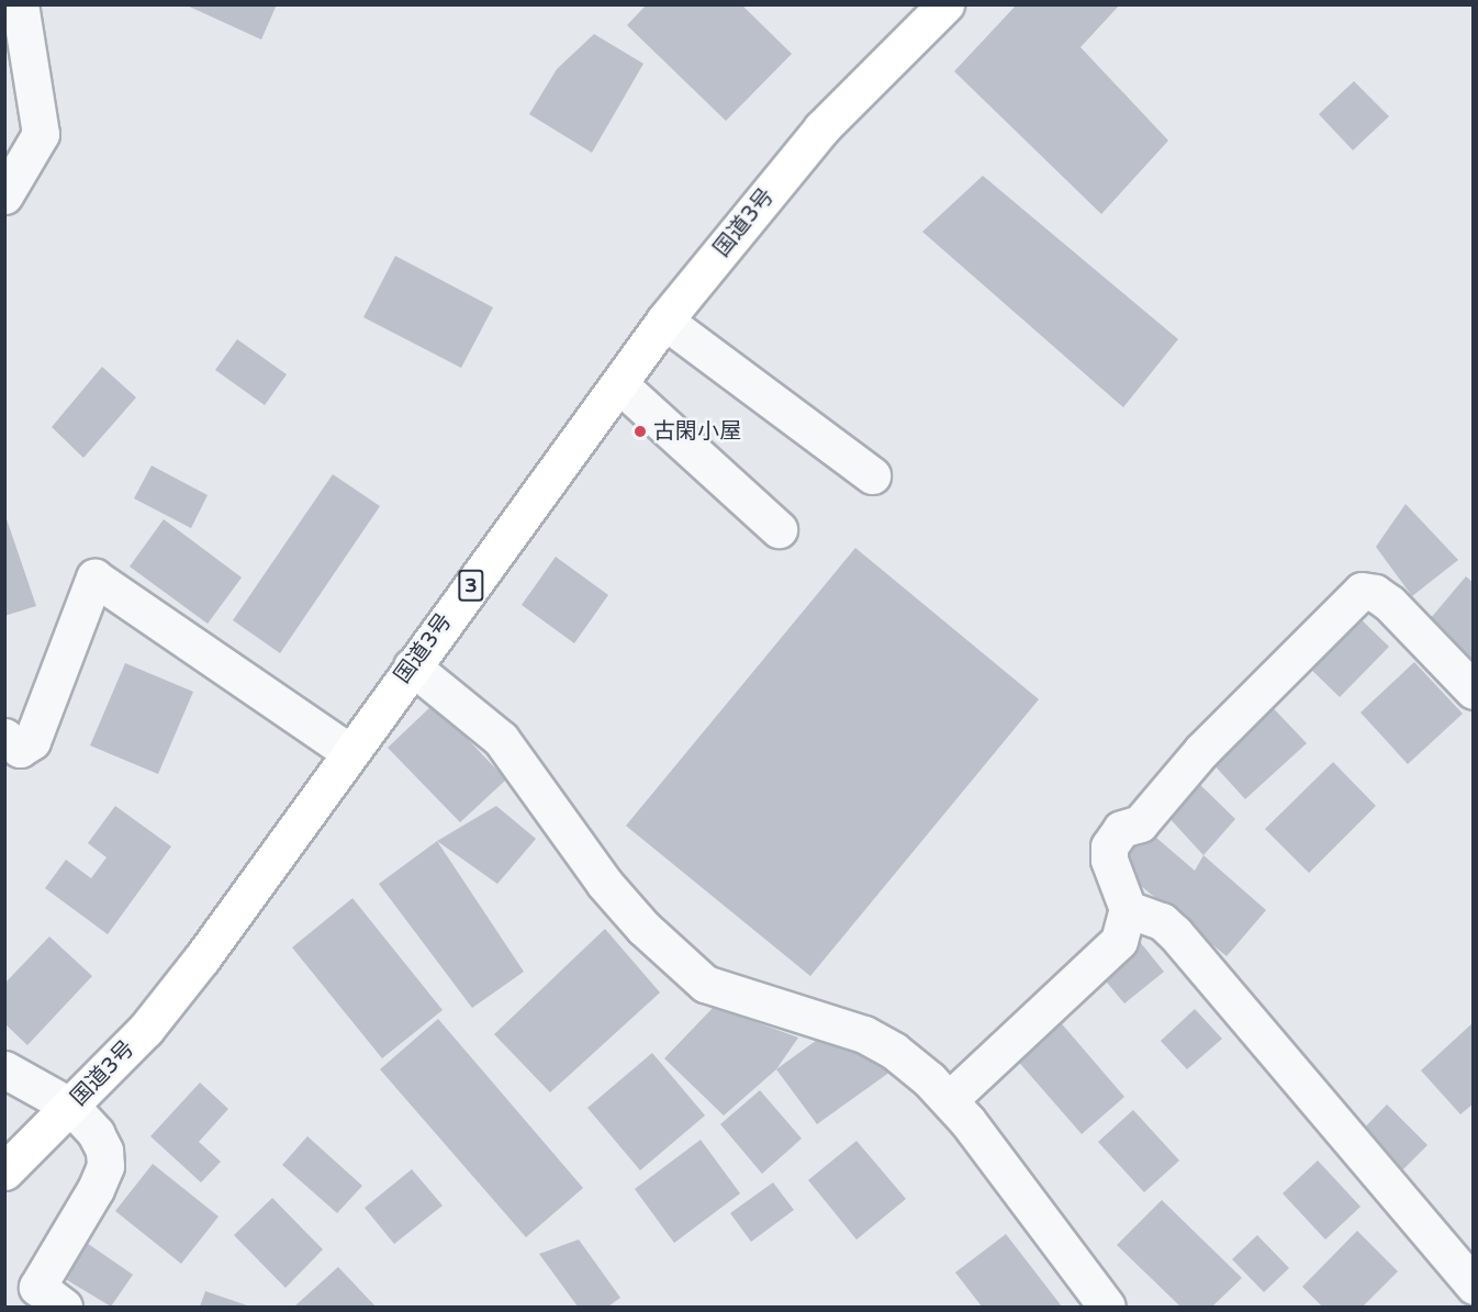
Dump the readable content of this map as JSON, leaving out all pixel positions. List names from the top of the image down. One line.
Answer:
{"streets":{"highway":["国道3号","3"]},"places":["古閑小屋"]}
